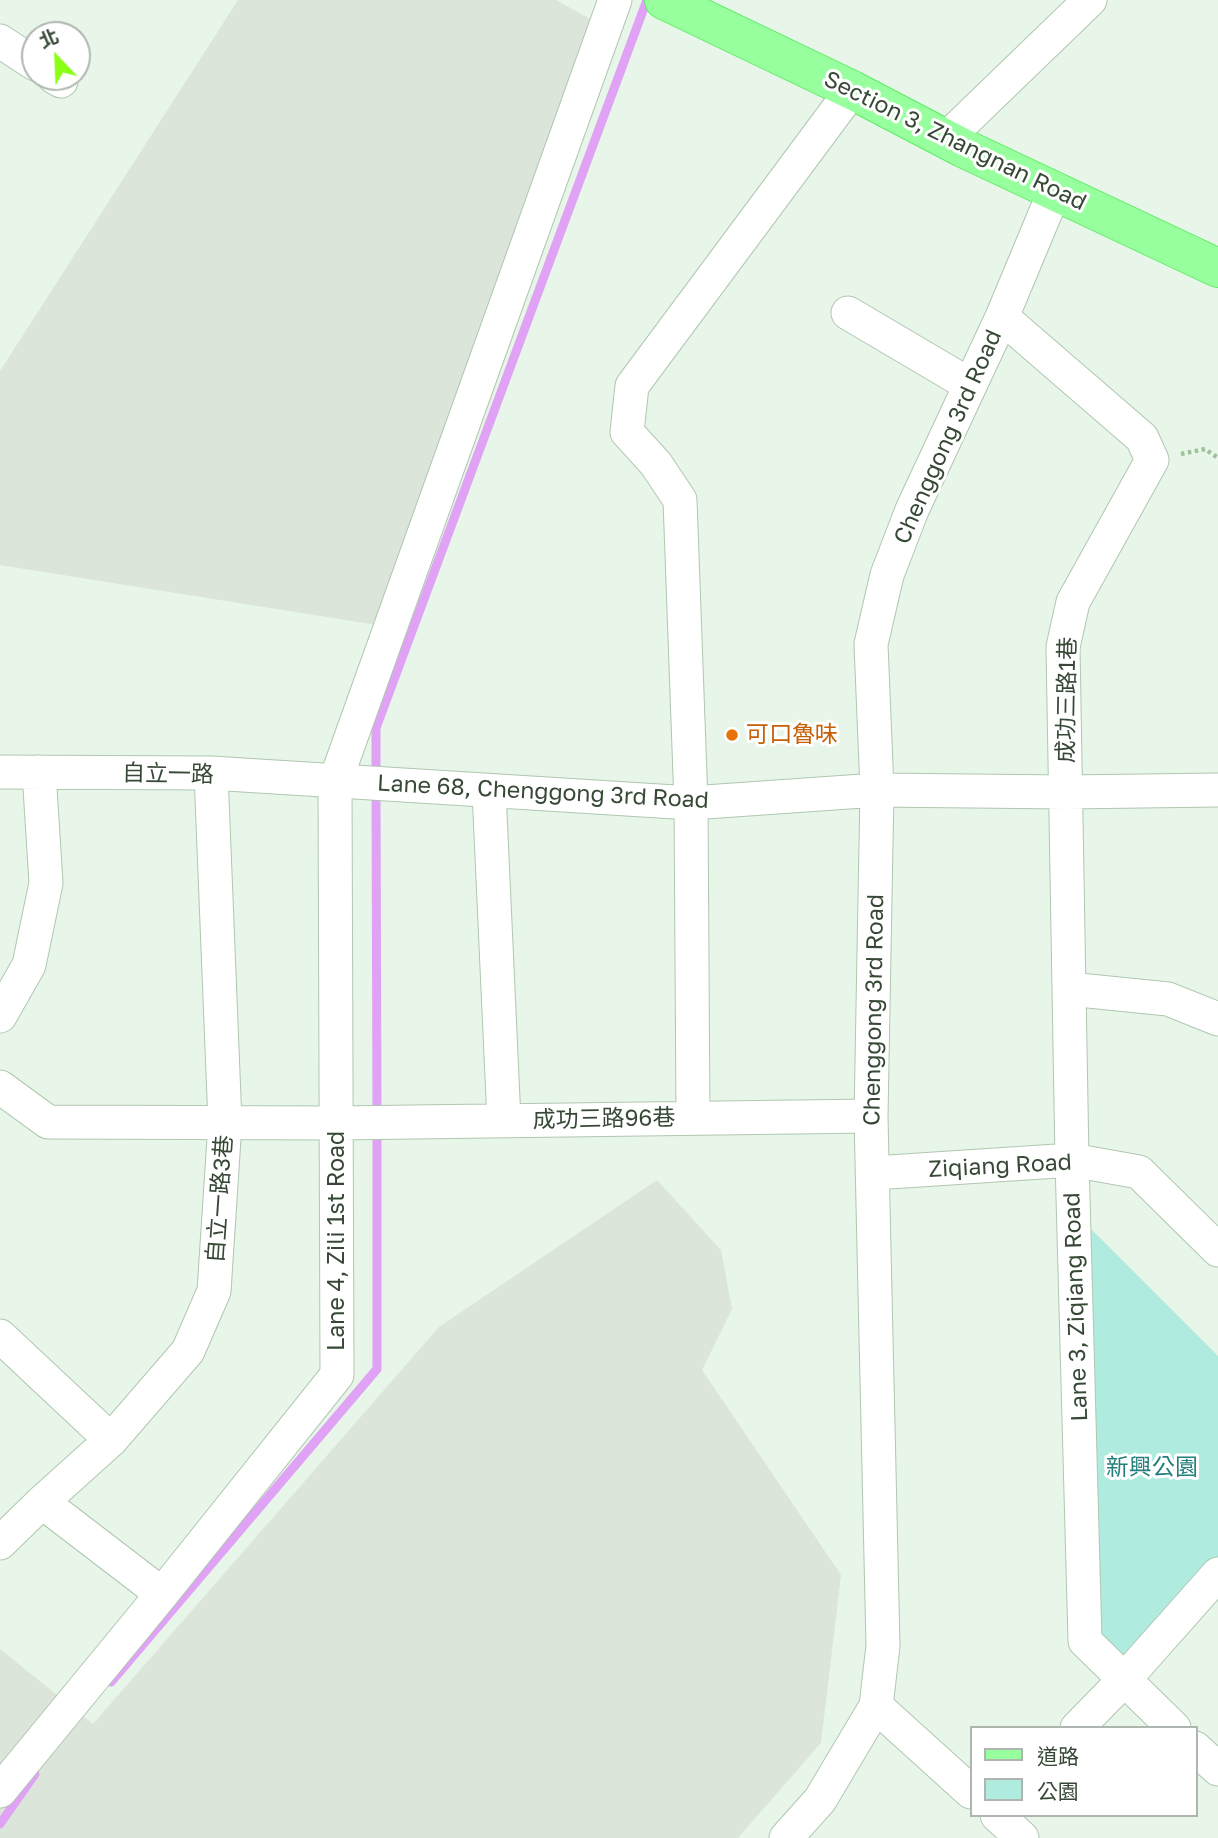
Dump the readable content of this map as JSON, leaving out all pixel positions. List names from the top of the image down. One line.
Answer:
{"streets":{"main road":["Section 3, Zhangnan Road"],"street":["Chenggong 3rd Road","成功三路1巷","自立一路","Lane 68, Chenggong 3rd Road","成功三路96巷","Ziqiang Road","自立一路3巷","Lane 4, Zili 1st Road","Lane 3, Ziqiang Road"]},"crossings":[["Section 3, Zhangnan Road","Chenggong 3rd Road"],["Chenggong 3rd Road","Lane 68, Chenggong 3rd Road"],["Chenggong 3rd Road","成功三路96巷"],["Chenggong 3rd Road","Ziqiang Road"],["成功三路1巷","Lane 68, Chenggong 3rd Road"],["成功三路1巷","Lane 3, Ziqiang Road"],["自立一路","Lane 68, Chenggong 3rd Road"],["自立一路","自立一路3巷"],["自立一路","Lane 4, Zili 1st Road"],["Lane 68, Chenggong 3rd Road","Lane 4, Zili 1st Road"],["Lane 68, Chenggong 3rd Road","Lane 3, Ziqiang Road"],["成功三路96巷","自立一路3巷"],["成功三路96巷","Lane 4, Zili 1st Road"],["Ziqiang Road","Lane 3, Ziqiang Road"]],"parks":["新興公園"],"places":["可口魯味"],"legend":["道路","公園"],"north":"top left"}
